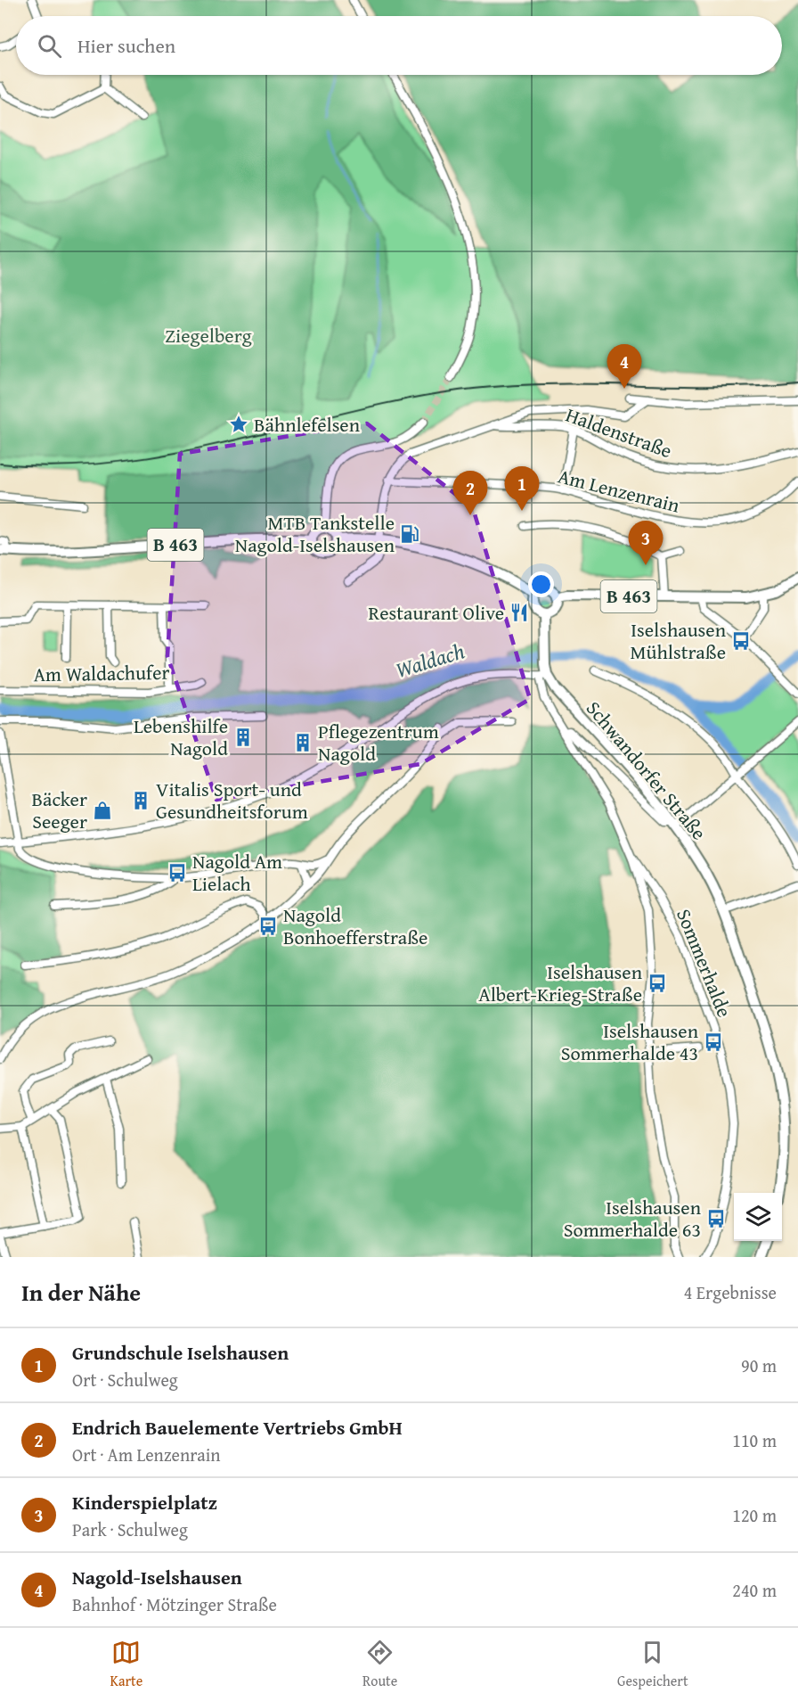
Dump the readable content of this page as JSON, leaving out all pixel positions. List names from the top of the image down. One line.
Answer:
{"streets":{"main road":["B 463","Schwandorfer Straße"],"street":["Haldenstraße","Am Lenzenrain","Am Waldachufer","Sommerhalde"]},"crossings":[["B 463","Schwandorfer Straße"],["Schwandorfer Straße","Sommerhalde"]],"water":["Waldach"],"parks":["Ziegelberg"],"places":{"place":["Bähnlefelsen"],"fuel station":["MTB Tankstelle Nagold-Iselshausen"],"restaurant":["Restaurant Olive"],"bus stop":["Iselshausen Mühlstraße","Nagold Am Lielach","Nagold Bonhoefferstraße","Iselshausen Albert-Krieg-Straße","Iselshausen Sommerhalde 43","Iselshausen Sommerhalde 63"],"building":["Lebenshilfe Nagold","Pflegezentrum Nagold","Vitalis Sport- und Gesundheitsforum"],"shop":["Bäcker Seeger"]},"page":{"search":"Hier suchen","pins":["4","1","2","3"],"heading":["In der Nähe","4 Ergebnisse"],"list":[{"mark":"1","name":"Grundschule Iselshausen","note":"Ort · Schulweg","value":"90 m"},{"mark":"2","name":"Endrich Bauelemente Vertriebs GmbH","note":"Ort · Am Lenzenrain","value":"110 m"},{"mark":"3","name":"Kinderspielplatz","note":"Park · Schulweg","value":"120 m"},{"mark":"4","name":"Nagold-Iselshausen","note":"Bahnhof · Mötzinger Straße","value":"240 m"}],"nav":["Karte","Route","Gespeichert"]}}
